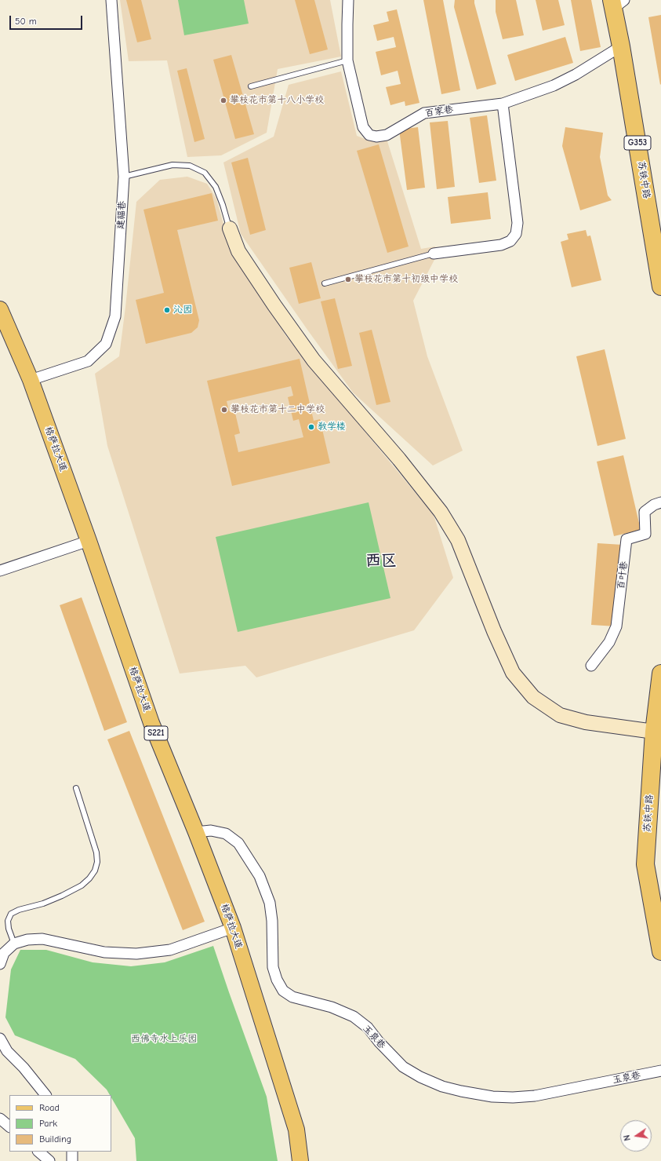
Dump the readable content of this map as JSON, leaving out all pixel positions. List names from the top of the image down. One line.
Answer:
{"streets":{"highway":["G353","苏铁中路"],"main road":["格萨拉大道","S221"],"street":["百家巷","建福巷","百叶巷","玉泉巷"]},"crossings":[["百家巷","苏铁中路"],["建福巷","格萨拉大道"],["格萨拉大道","玉泉巷"]],"districts":["西区"],"parks":["西佛寺水上乐园"],"places":["攀枝花市第十八小学校","攀枝花市第十初级中学校","沁园","攀枝花市第十二中学校","教学楼"],"legend":["Road","Park","Building"],"scale_bar":"50 m","north":"left"}
